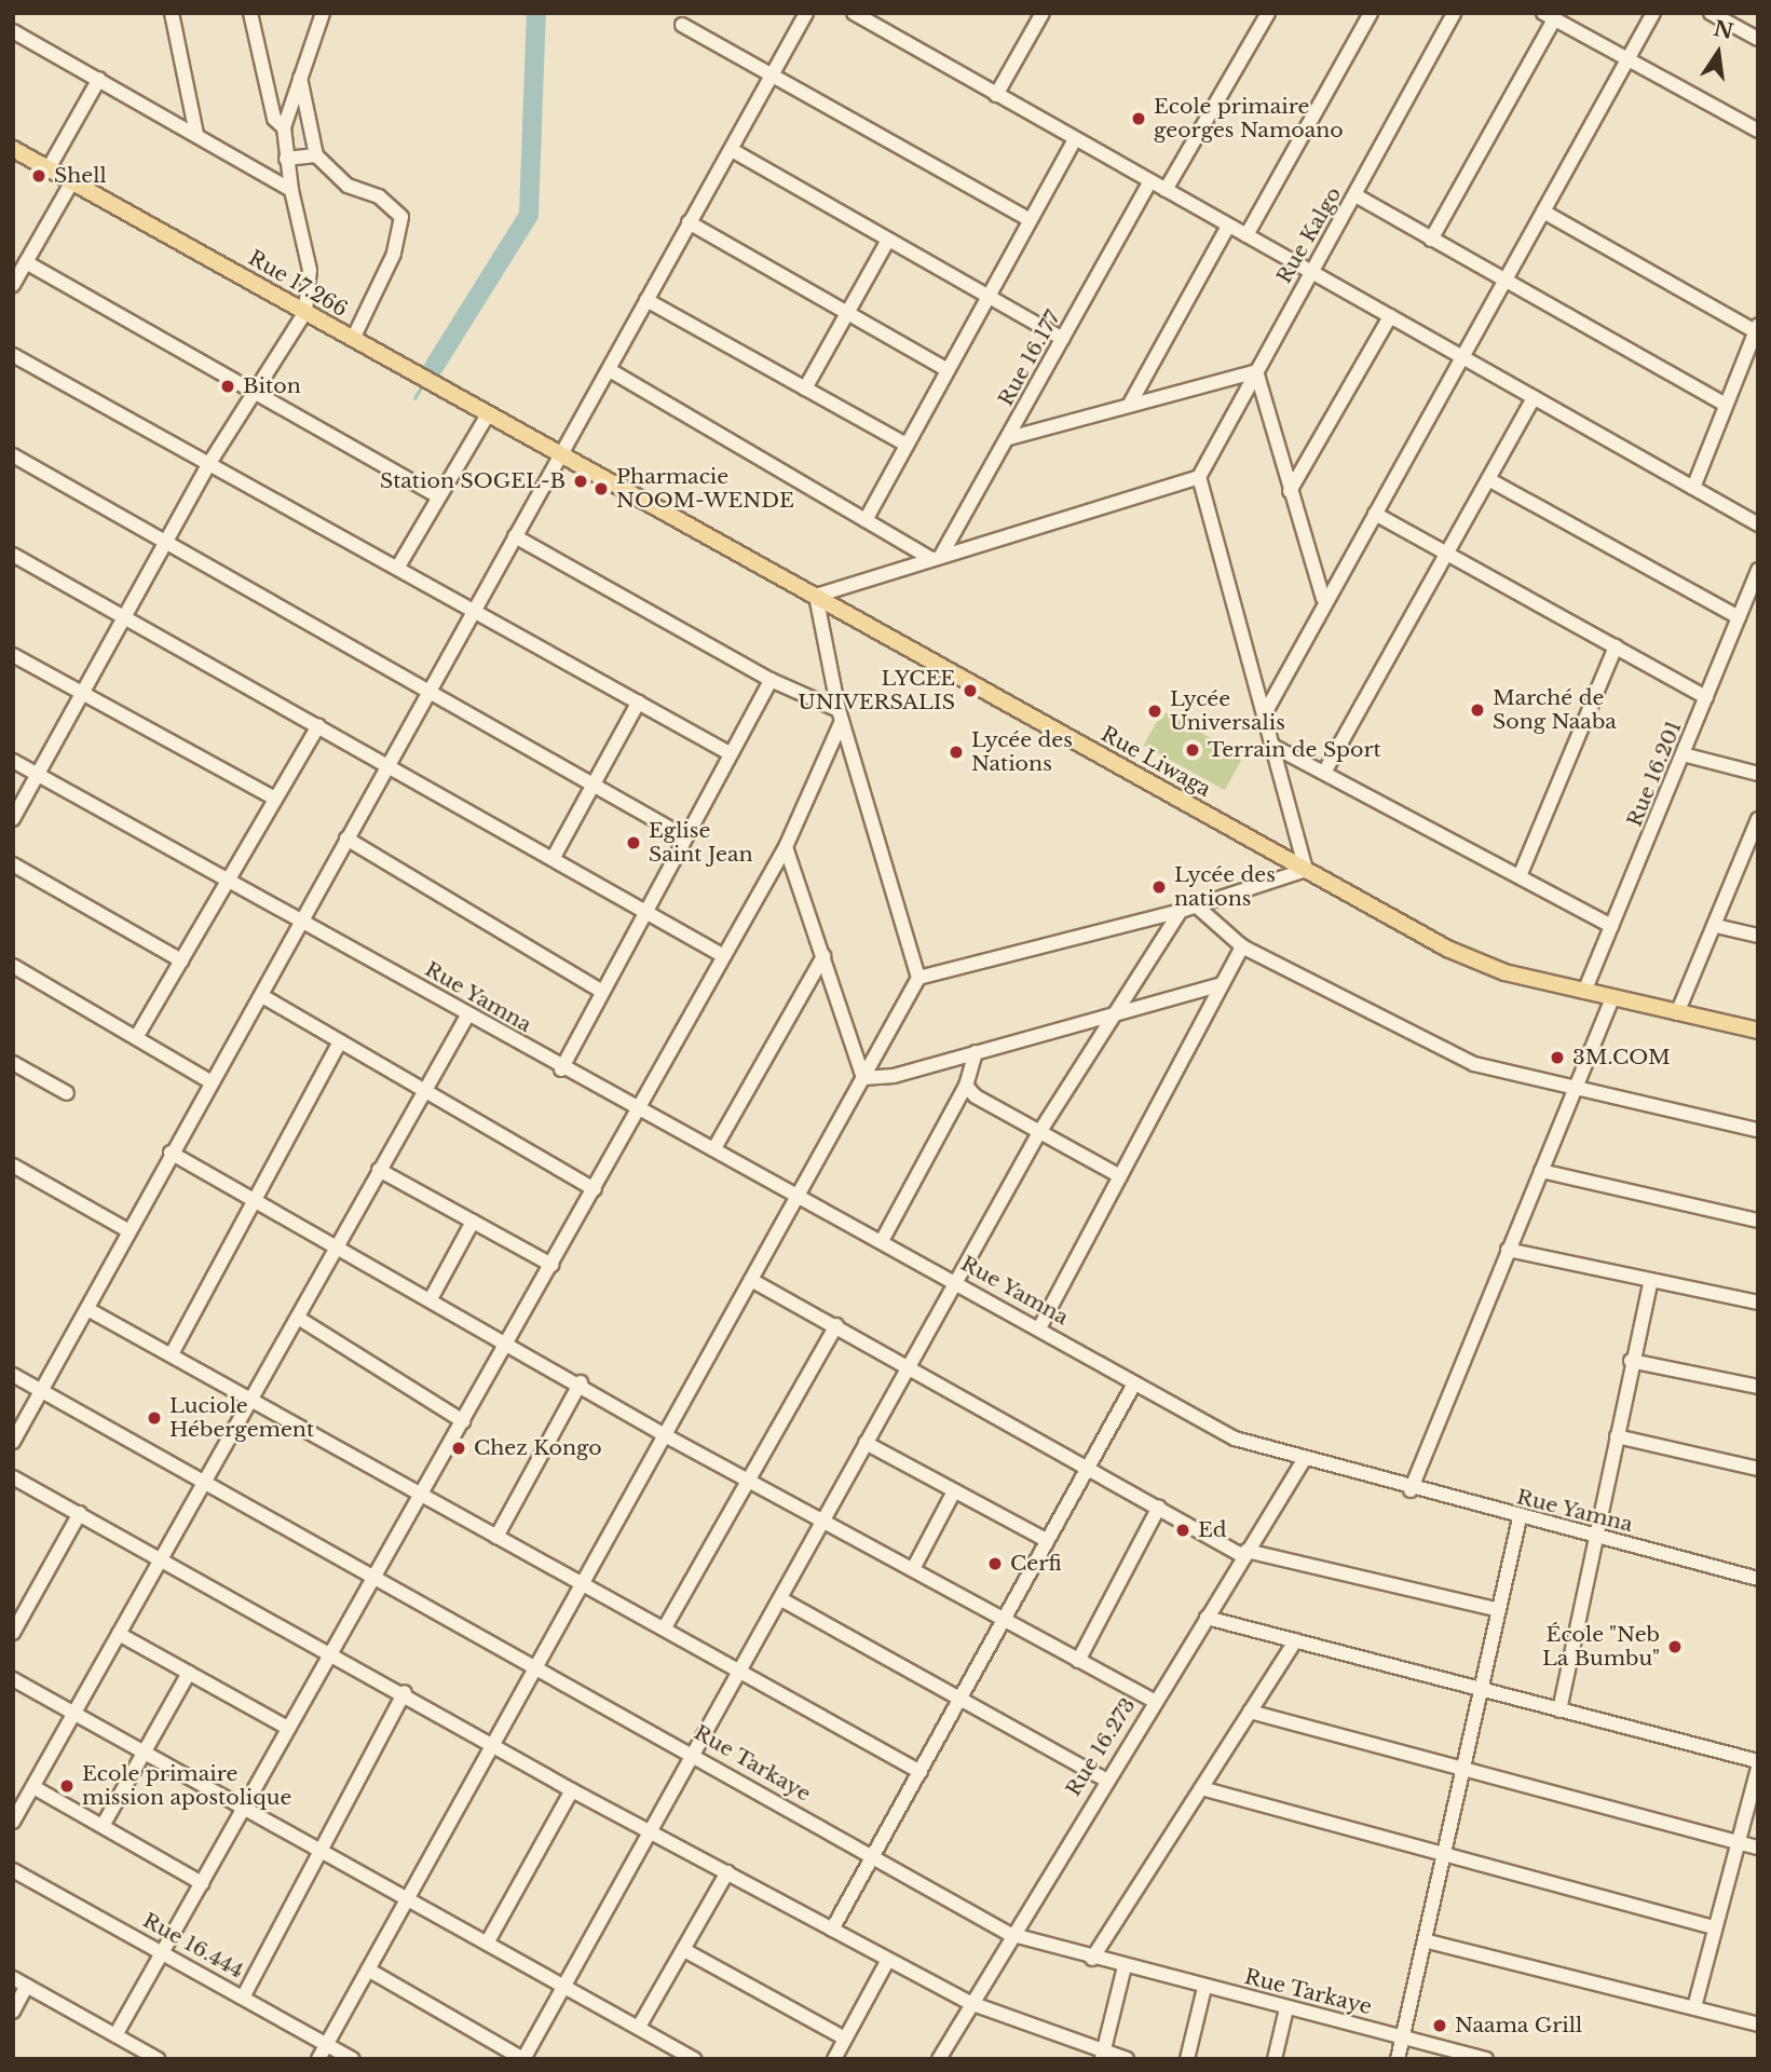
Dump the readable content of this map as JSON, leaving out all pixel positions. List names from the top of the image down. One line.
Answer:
{"streets":{"main road":["Rue 17.266","Rue Liwaga"],"street":["Rue Kalgo","Rue 16.177","Rue 16.201","Rue Yamna","Rue 16.273","Rue Tarkaye","Rue 16.444"]},"crossings":[["Rue 17.266","Rue Liwaga"],["Rue Liwaga","Rue 16.201"],["Rue Yamna","Rue 16.273"],["Rue 16.273","Rue Tarkaye"]],"places":["Ecole primaire georges Namoano","Shell","Biton","Station SOGEL-B","Pharmacie NOOM-WENDE","LYCEE UNIVERSALIS","Marché de Song Naaba","Lycée Universalis","Terrain de Sport","Lycée des Nations","Eglise Saint Jean","Lycée des nations","3M.COM","Luciole Hébergement","Chez Kongo","Ed","Cerfi","École \"Neb La Bumbu\"","Ecole primaire mission apostolique","Naama Grill"],"north":"top"}
